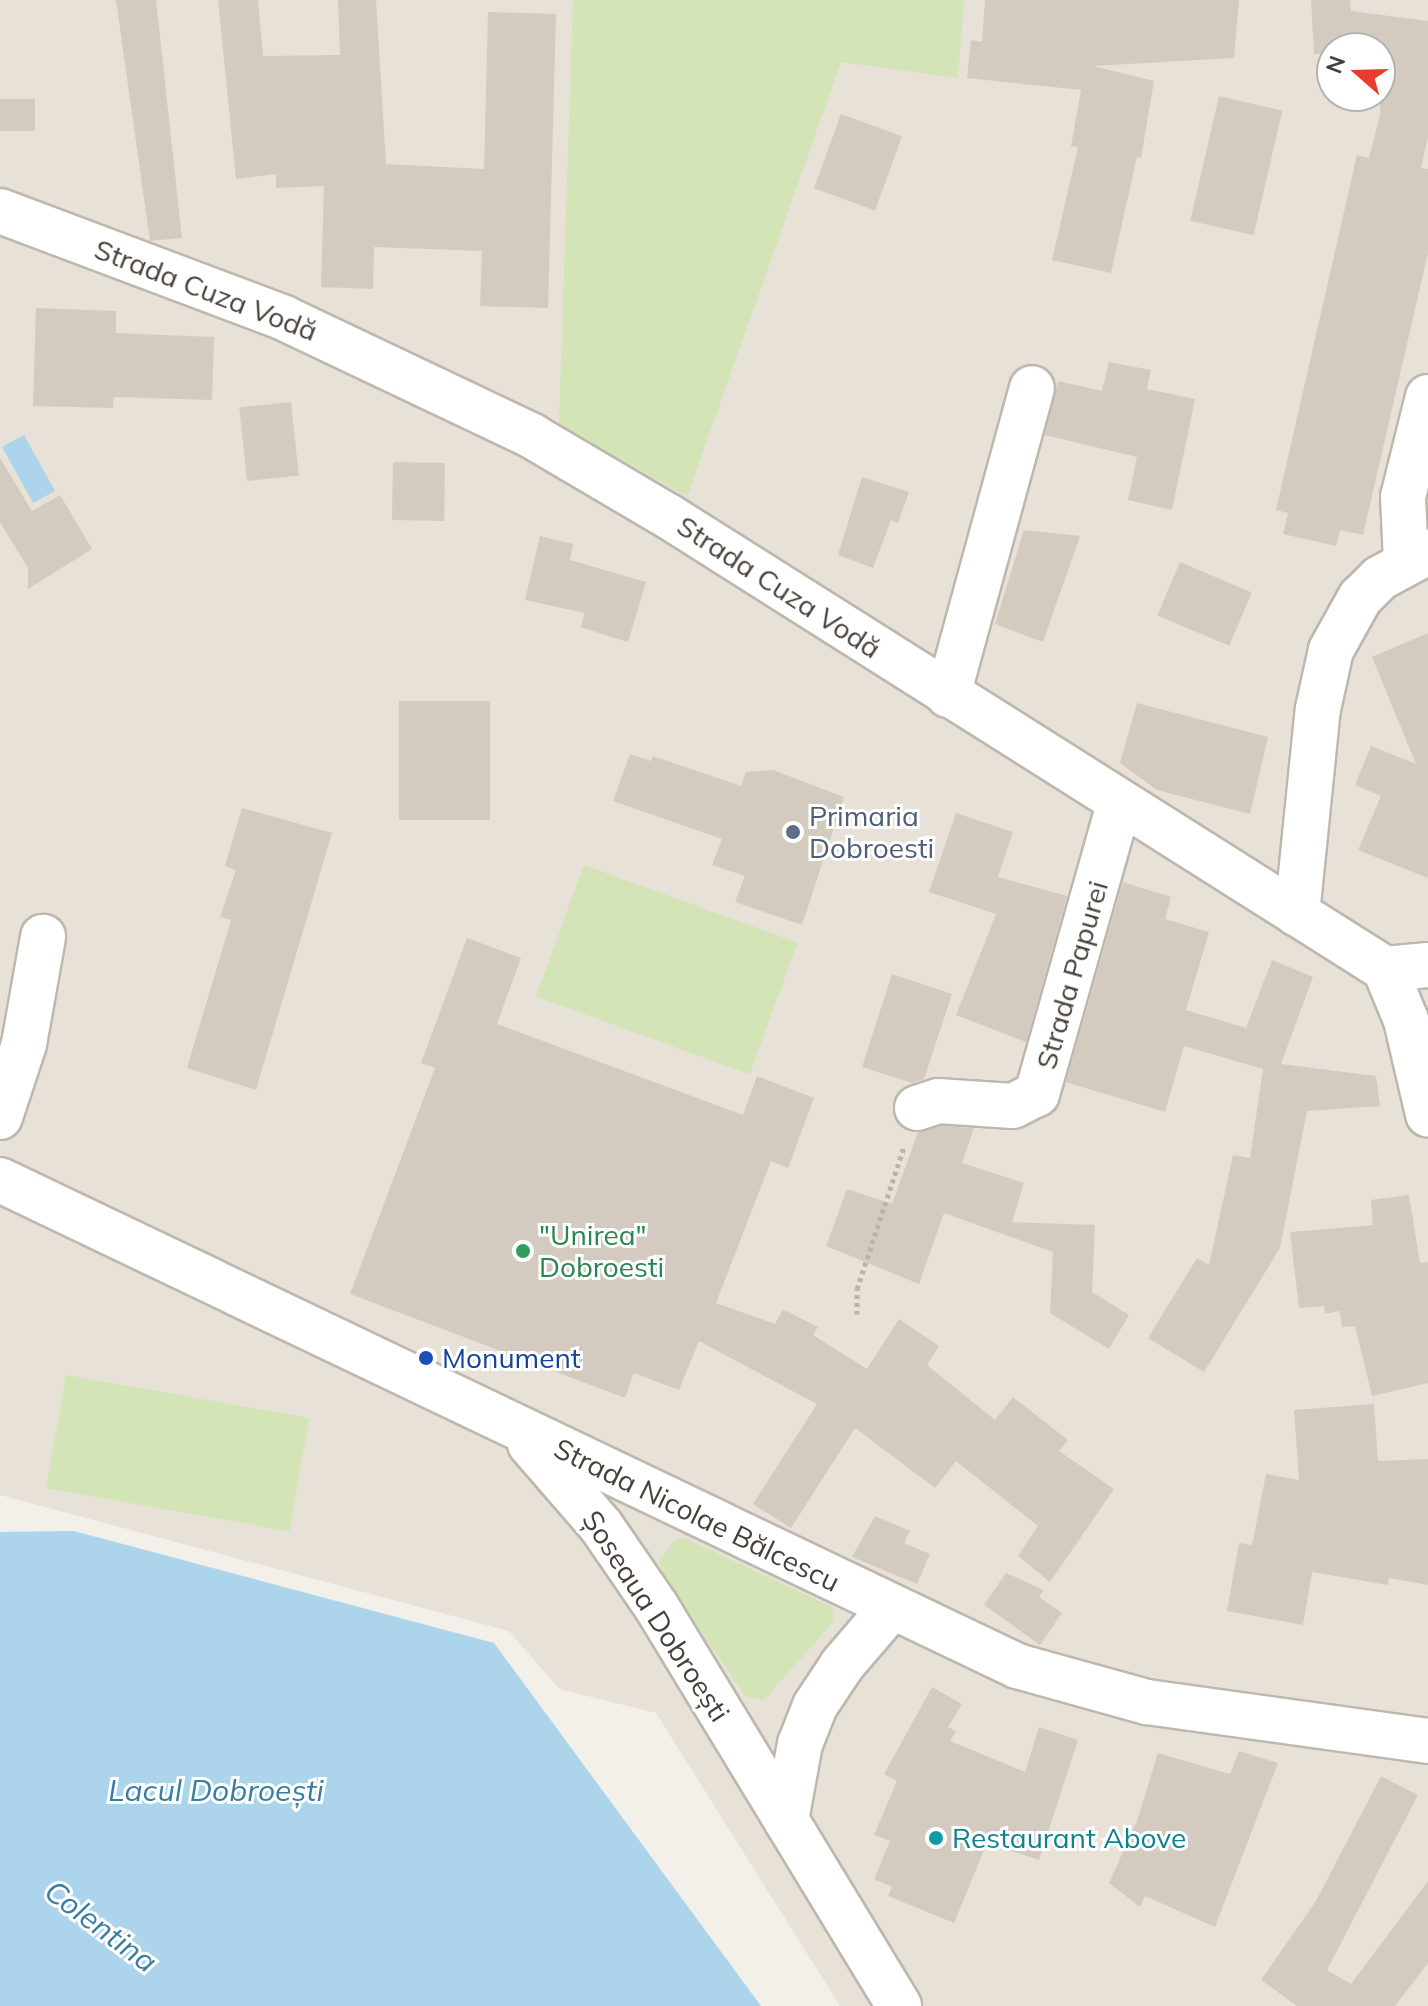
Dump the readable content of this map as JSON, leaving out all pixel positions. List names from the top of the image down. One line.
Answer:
{"streets":{"street":["Strada Cuza Vodă","Strada Papurei","Strada Nicolae Bălcescu","Șoseaua Dobroești"]},"crossings":[["Strada Cuza Vodă","Strada Papurei"],["Strada Nicolae Bălcescu","Șoseaua Dobroești"]],"water":["Lacul Dobroești","Colentina"],"places":["Primaria Dobroesti","\"Unirea\" Dobroesti","Monument","Restaurant Above"],"north":"left"}
